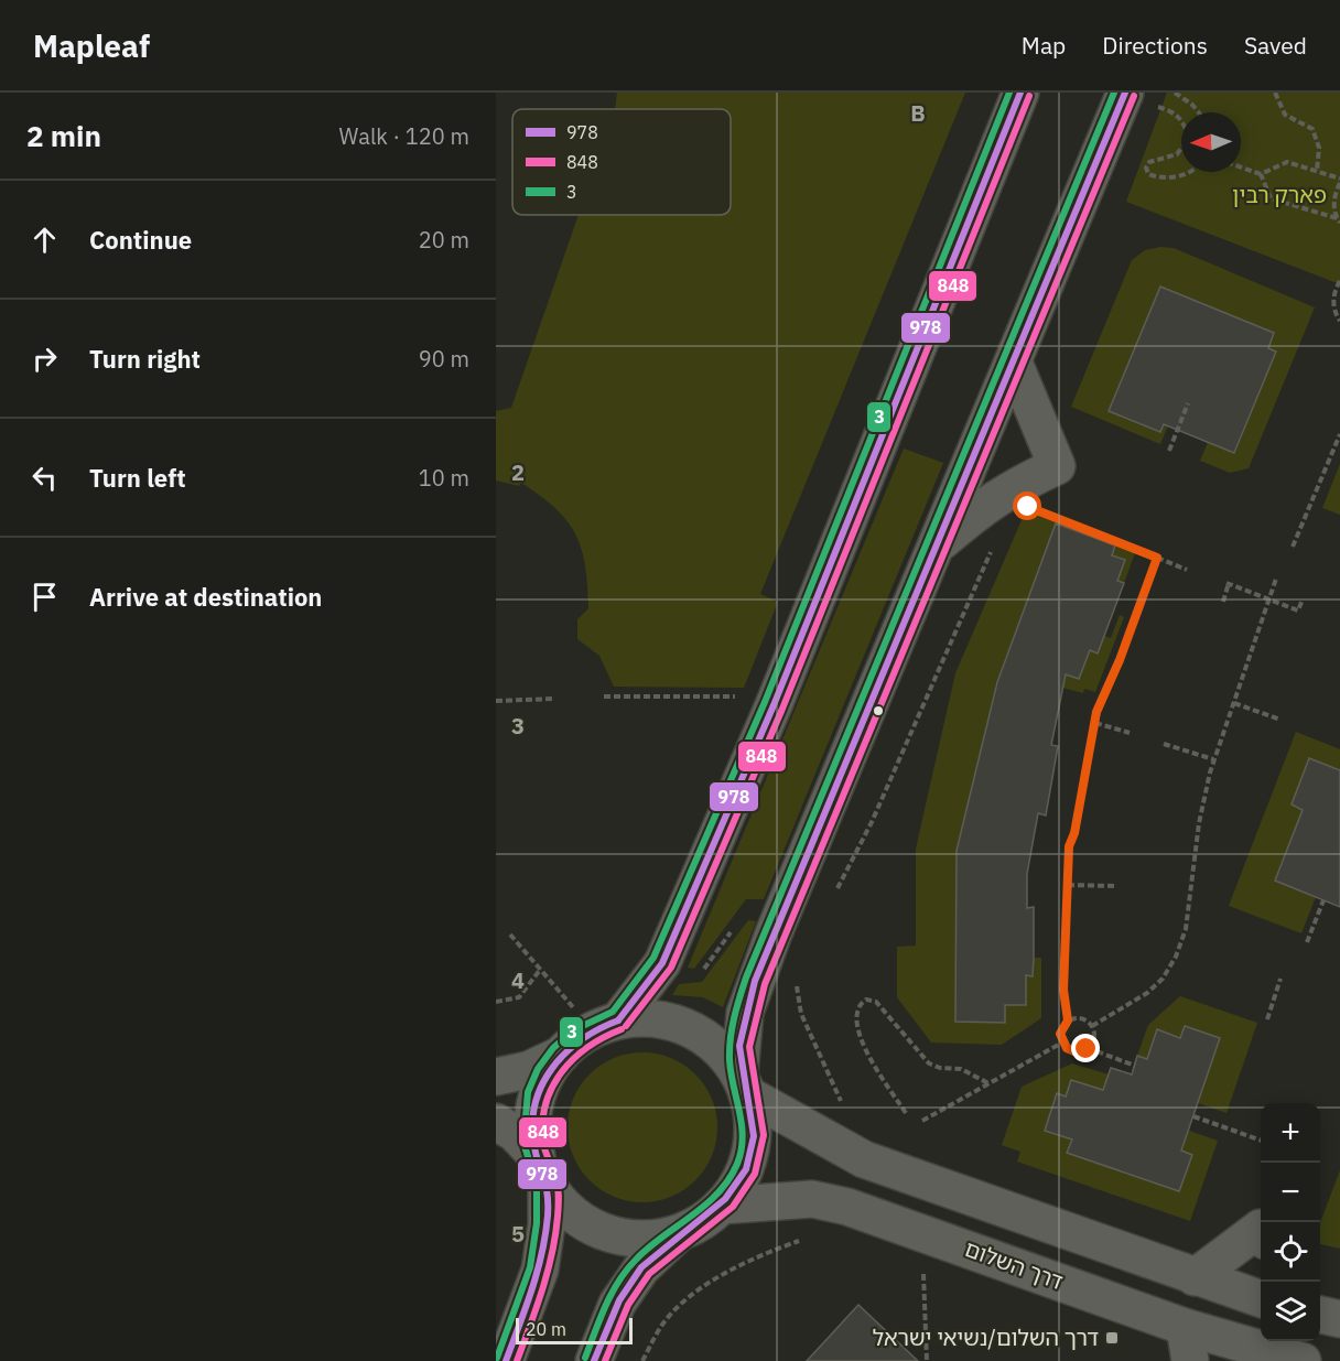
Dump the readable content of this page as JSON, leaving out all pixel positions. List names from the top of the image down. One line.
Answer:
{"streets":{"main road":["דרך השלום"]},"parks":["פארק רבין"],"places":{"transit":["דרך השלום/נשיאי ישראל"]},"lines":["transit line 978","transit line 3","transit line 848"],"legend":["978","848","3"],"scale_bar":"20 m","north":"left","page":{"header":"Mapleaf","nav":["Map","Directions","Saved"],"heading":["2 min","Walk · 120 m"],"list":[["Continue","20 m"],["Turn right","90 m"],["Turn left","10 m"],"Arrive at destination"],"map_buttons":["+","−"],"scale":"20 m"},"grid":{"columns":["B"],"rows":["2","3","4","5"]}}
